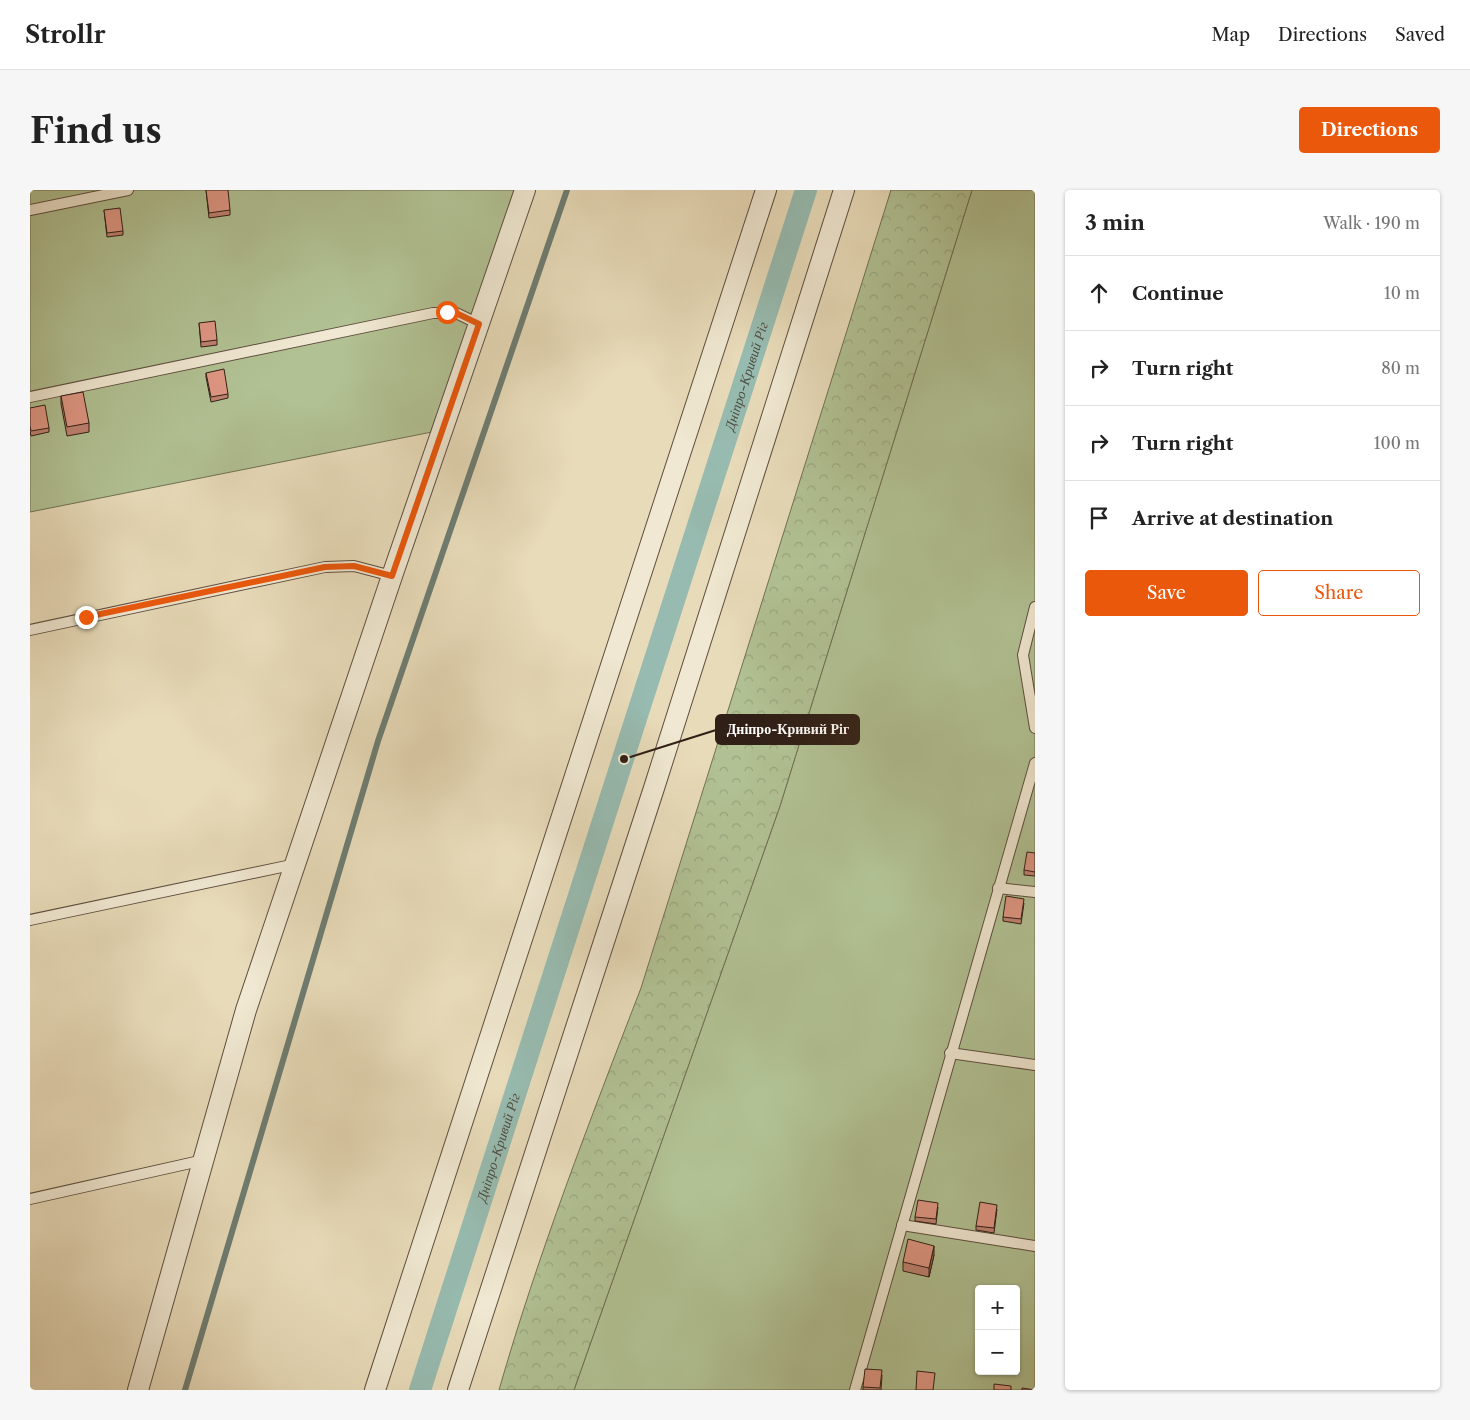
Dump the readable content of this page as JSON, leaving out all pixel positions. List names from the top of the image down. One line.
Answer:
{"water":["Дніпро-Кривий Ріг"],"places":["Дніпро-Кривий Ріг"],"page":{"header":"Strollr","nav":["Map","Directions","Saved"],"buttons":["Directions",["Save","Share"]],"title":"Find us","heading":["3 min","Walk · 190 m"],"list":[["Continue","10 m"],["Turn right","80 m"],["Turn right","100 m"],"Arrive at destination"],"map_buttons":["+","−"]}}
